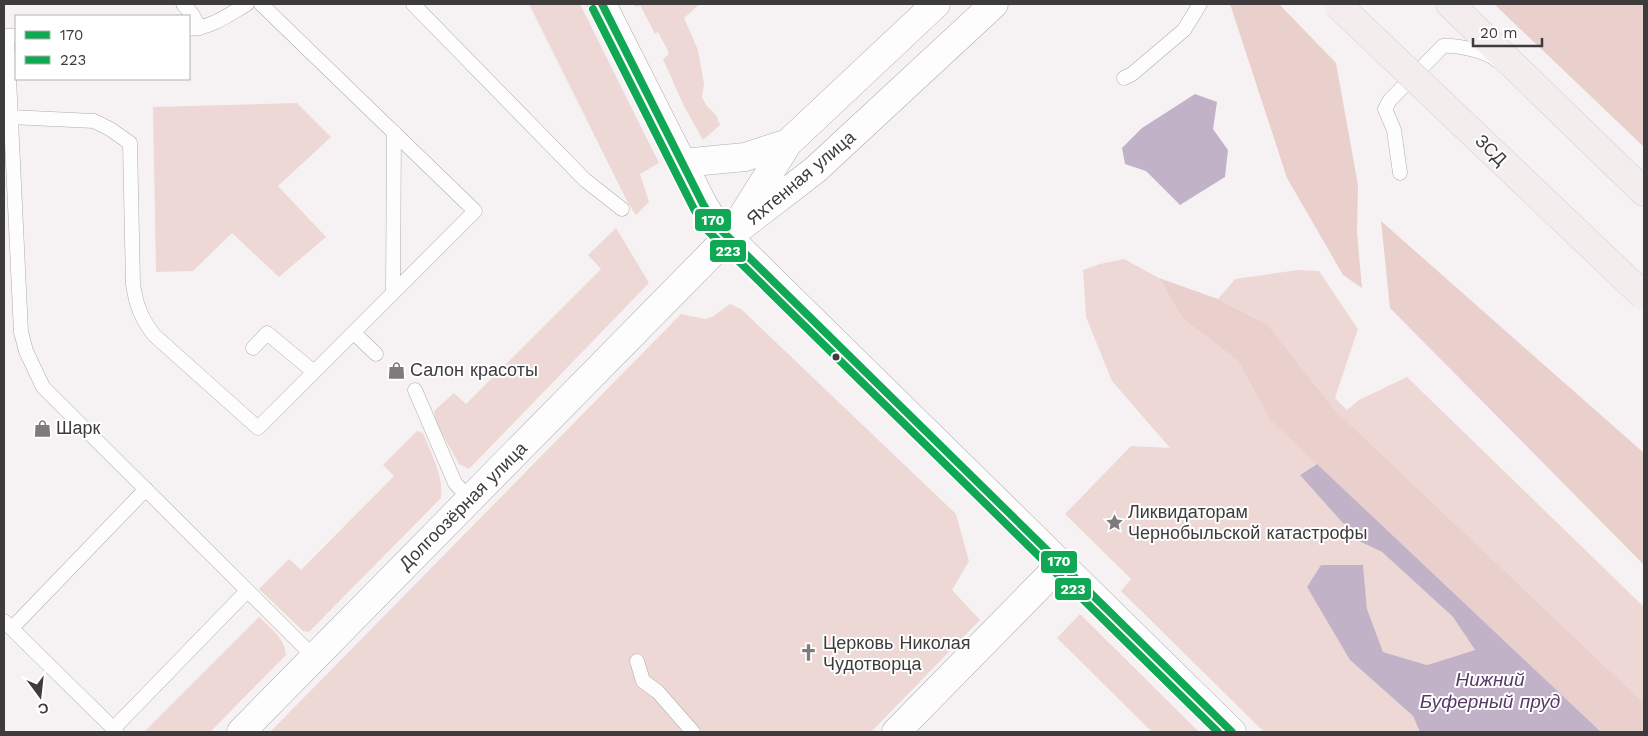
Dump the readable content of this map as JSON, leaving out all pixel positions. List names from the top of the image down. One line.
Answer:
{"streets":{"highway":["ЗСД"],"main road":["Яхтенная улица","Долгоозёрная улица"]},"crossings":[["Яхтенная улица","Долгоозёрная улица"]],"water":["Нижний Буферный пруд"],"places":{"shop":["Салон красоты","Шарк"],"place":["Ликвидаторам Чернобыльской катастрофы"],"church":["Церковь Николая Чудотворца"]},"lines":["transit line 170","transit line 223"],"legend":["170","223"],"scale_bar":"20 m","north":"bottom"}
